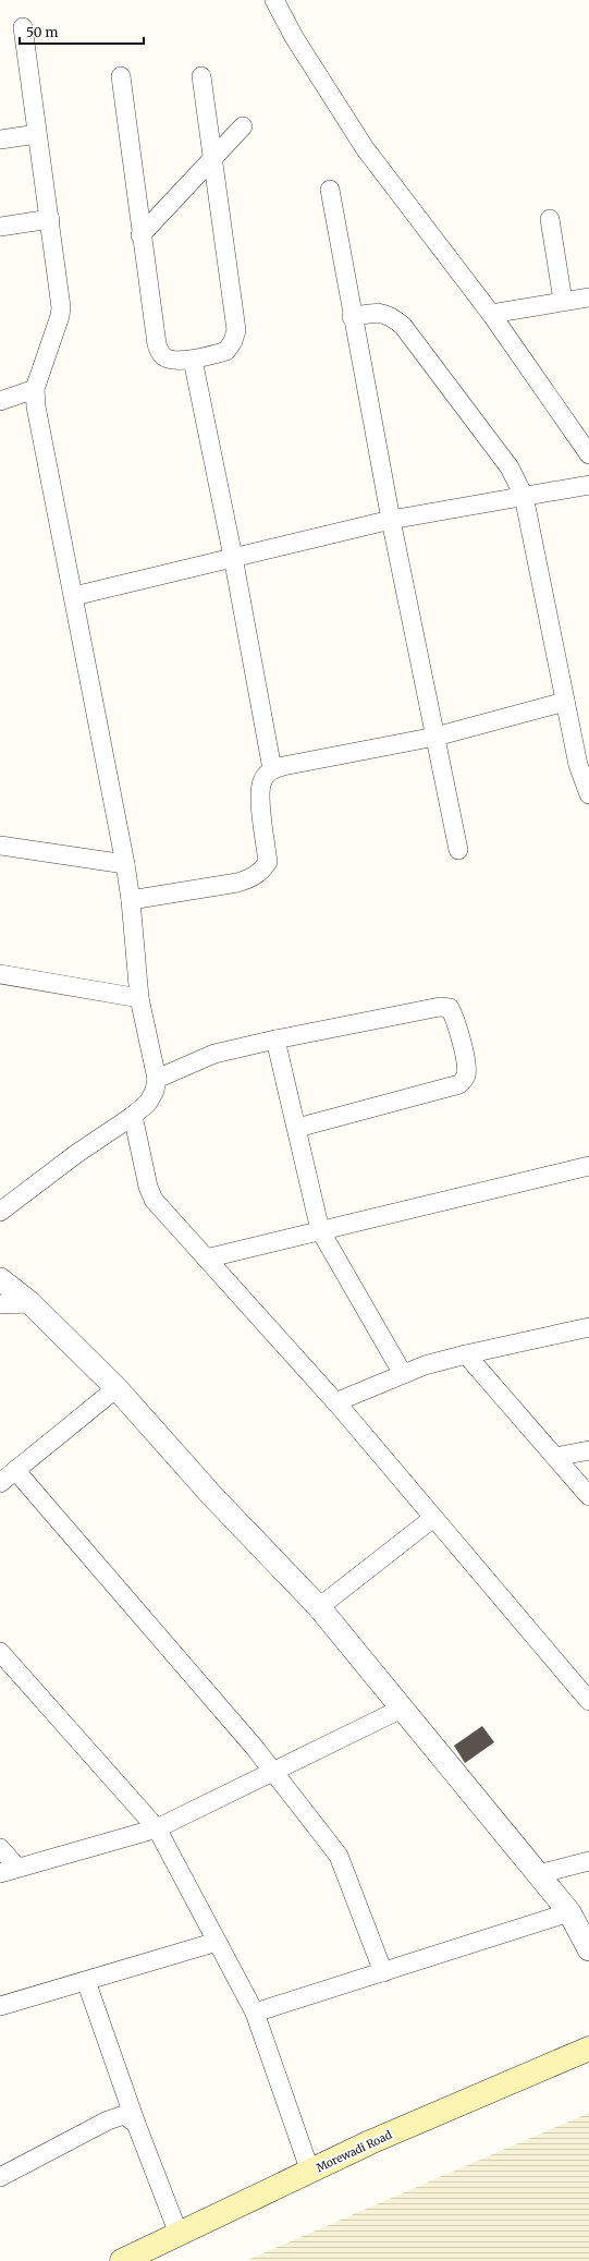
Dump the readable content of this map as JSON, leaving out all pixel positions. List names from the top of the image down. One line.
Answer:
{"streets":{"main road":["Morewadi Road"]},"scale_bar":"50 m"}
